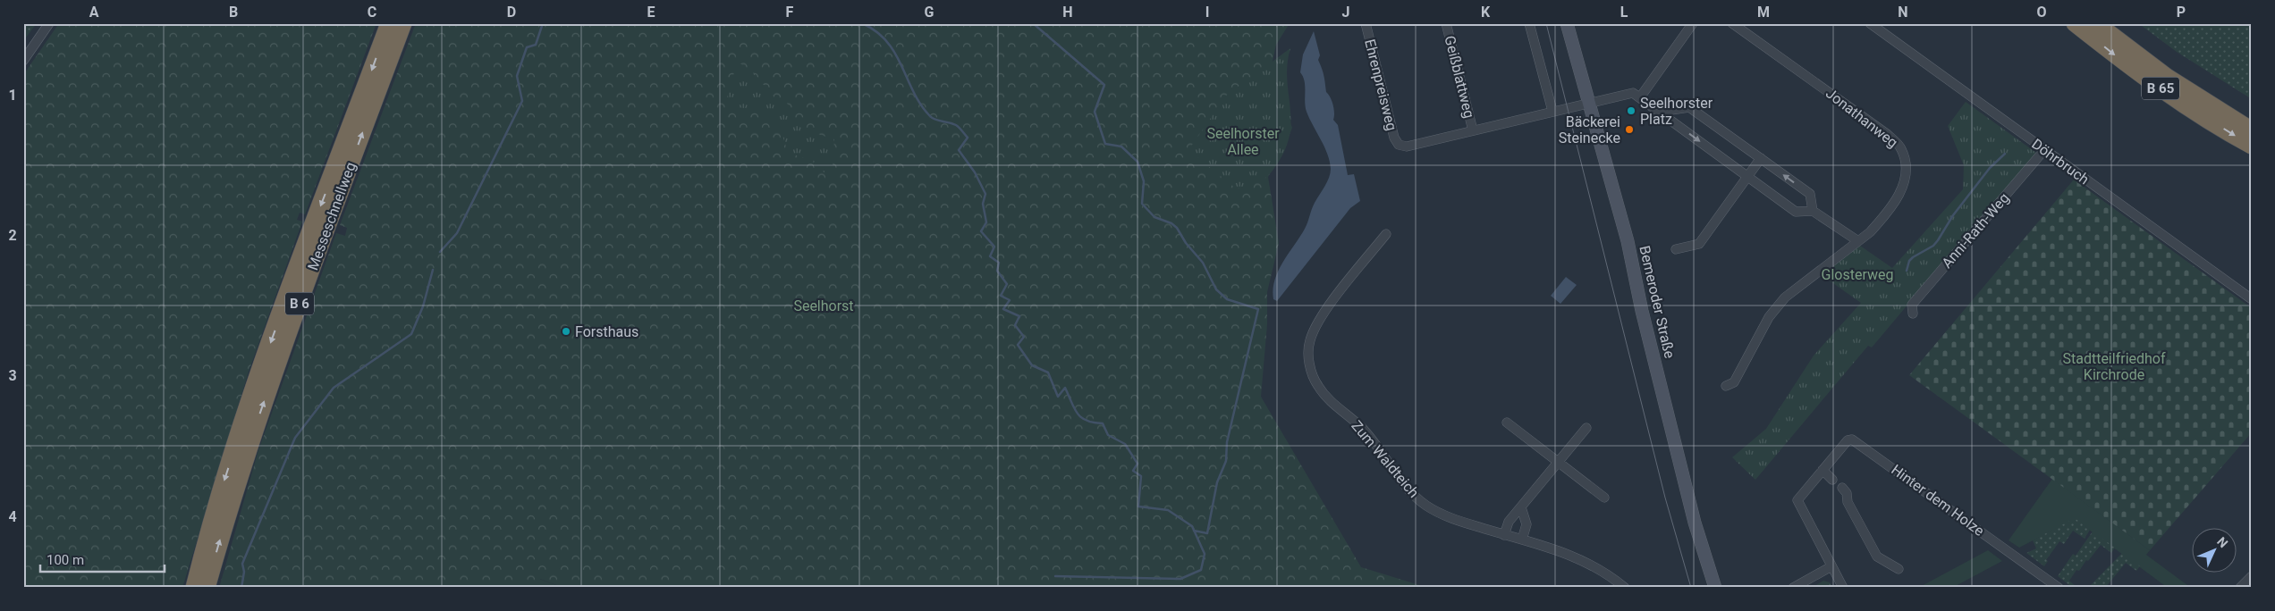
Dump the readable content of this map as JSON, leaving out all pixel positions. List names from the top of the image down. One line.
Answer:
{"streets":{"highway":["B 65","Messeschnellweg","B 6"],"main road":["Bemeroder Straße"],"street":["Geißblattweg","Ehrenpreisweg","Jonathanweg","Döhrbruch","Anni-Rath-Weg","Zum Waldteich","Hinter dem Holze"]},"crossings":[["Geißblattweg","Ehrenpreisweg"],["Döhrbruch","Anni-Rath-Weg"]],"parks":["Seelhorster Allee","Glosterweg","Seelhorst","Stadtteilfriedhof Kirchrode"],"places":["Seelhorster Platz","Bäckerei Steinecke","Forsthaus"],"scale_bar":"100 m","north":"top right","grid":{"columns":["A","B","C","D","E","F","G","H","I","J","K","L","M","N","O","P"],"rows":["1","2","3","4"]}}
